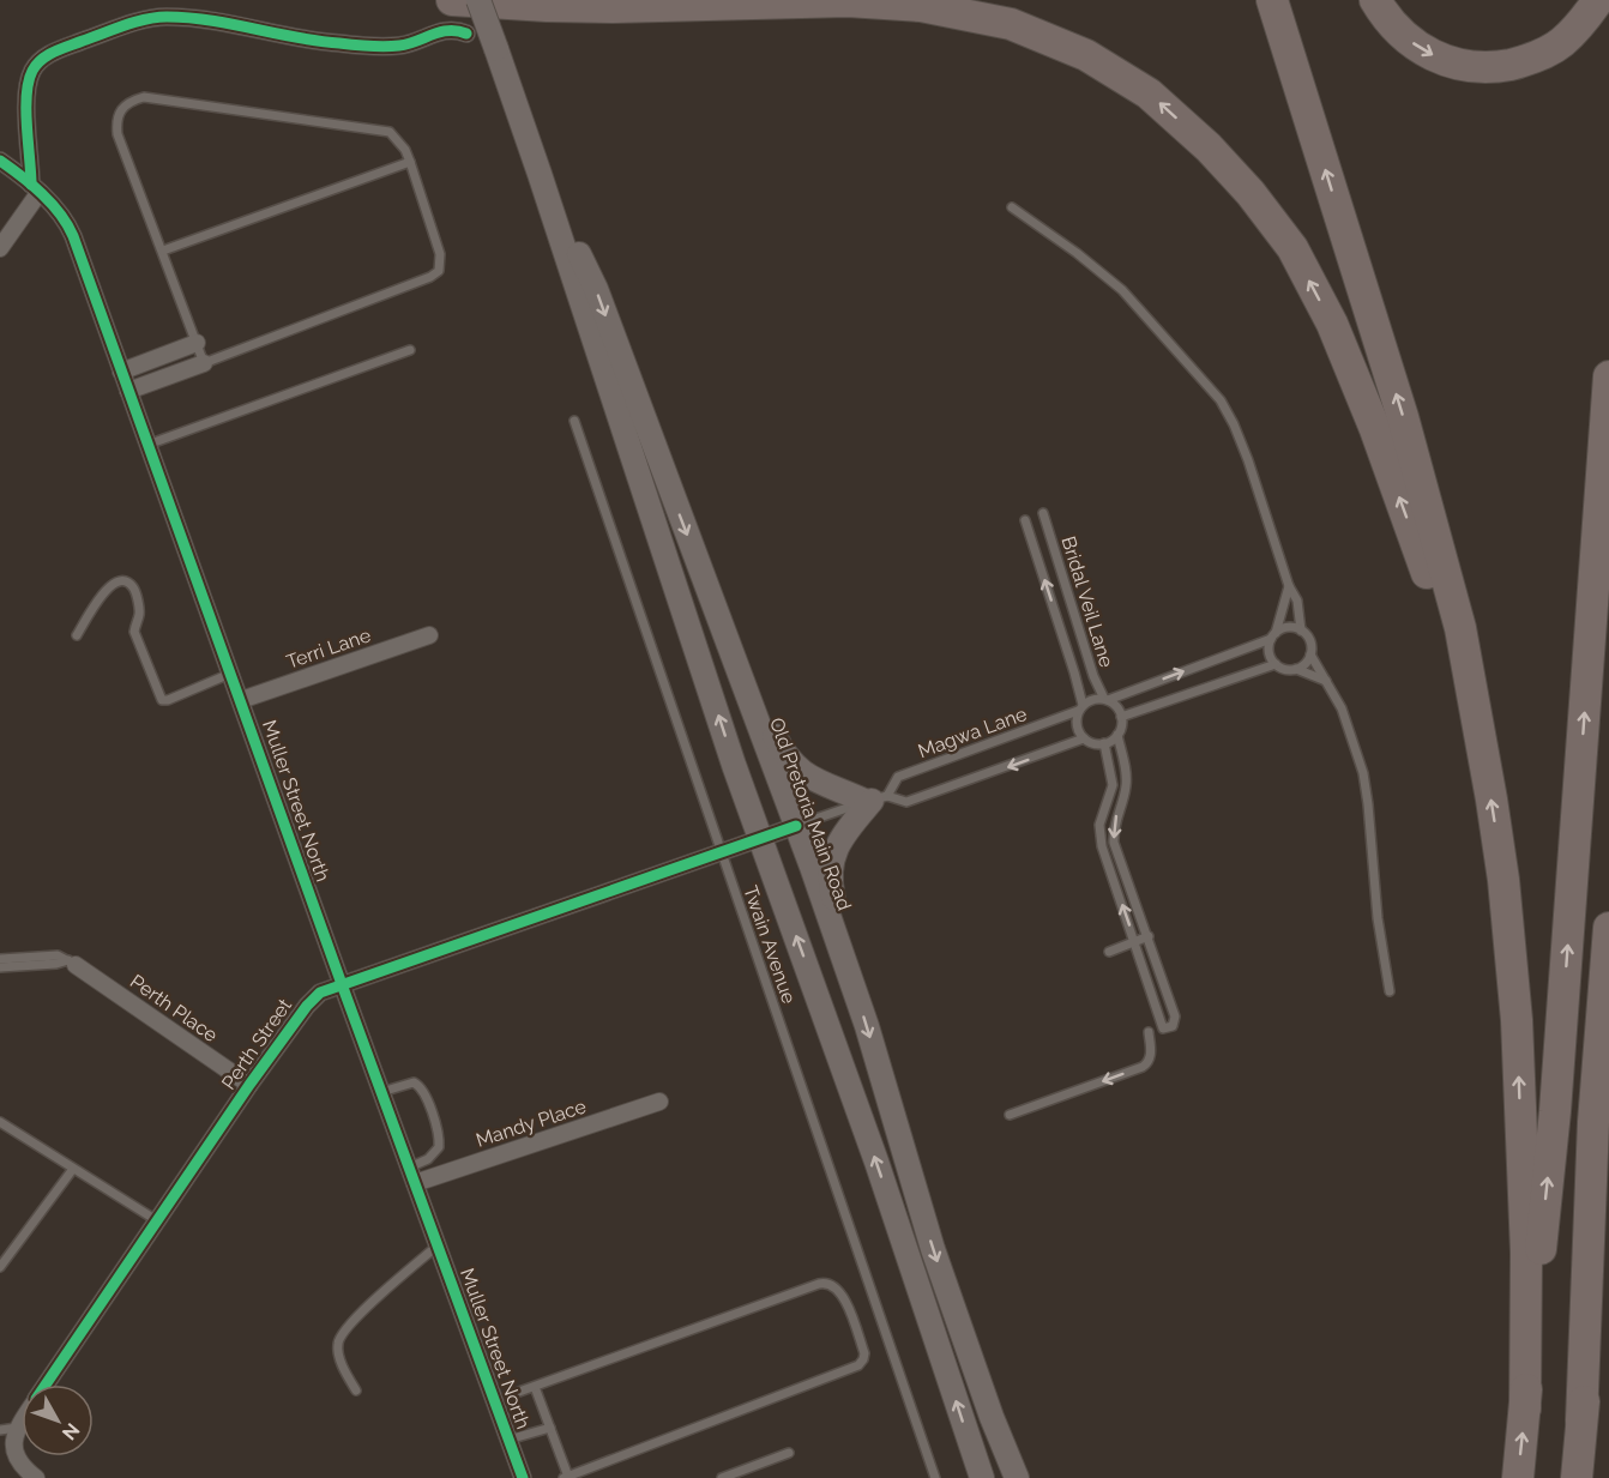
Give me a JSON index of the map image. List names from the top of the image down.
{
  "streets": {
    "main road": ["Old Pretoria Main Road"],
    "street": [
      "Terri Lane",
      "Muller Street North",
      "Perth Place",
      "Perth Street",
      "Mandy Place"
    ],
    "lane": ["Bridal Veil Lane", "Magwa Lane", "Twain Avenue"]
  },
  "crossings": [
    ["Bridal Veil Lane", "Magwa Lane"],
    ["Terri Lane", "Muller Street North"],
    ["Magwa Lane", "Old Pretoria Main Road"],
    ["Magwa Lane", "Perth Street"],
    ["Muller Street North", "Perth Street"],
    ["Muller Street North", "Mandy Place"],
    ["Old Pretoria Main Road", "Perth Street"],
    ["Twain Avenue", "Perth Street"],
    ["Perth Place", "Perth Street"]
  ],
  "north": "bottom right"
}
